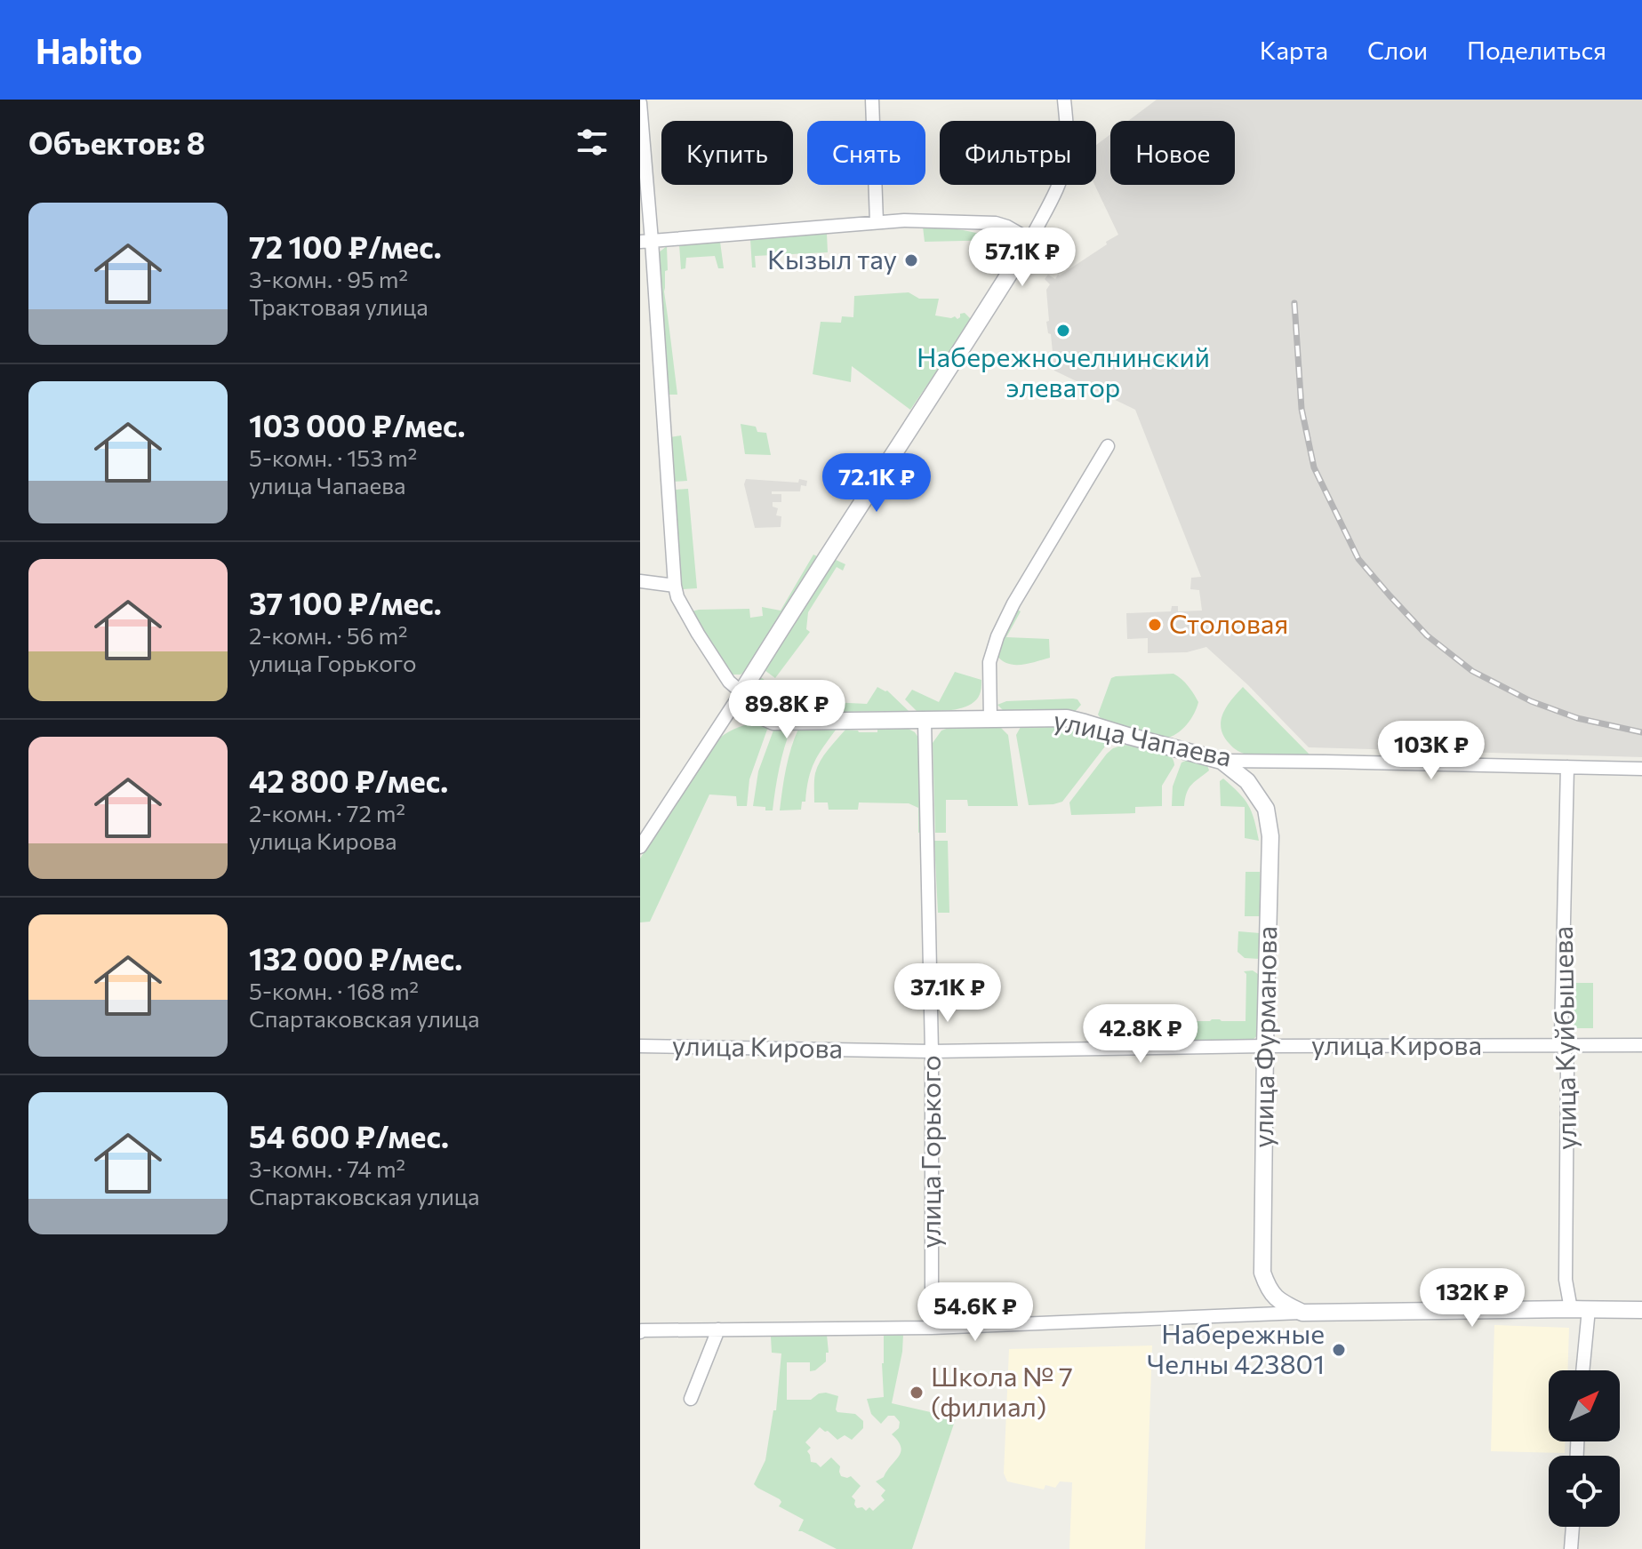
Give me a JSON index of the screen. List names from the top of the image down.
{
  "streets": {
    "street": [
      "улица Чапаева",
      "улица Фурманова",
      "улица Куйбышева",
      "улица Кирова",
      "улица Горького"
    ]
  },
  "crossings": [
    ["улица Чапаева", "улица Фурманова"],
    ["улица Чапаева", "улица Куйбышева"],
    ["улица Чапаева", "улица Горького"],
    ["улица Фурманова", "улица Кирова"],
    ["улица Куйбышева", "улица Кирова"],
    ["улица Кирова", "улица Горького"]
  ],
  "places": [
    "Кызыл тау",
    "Набережночелнинский элеватор",
    "Столовая",
    "Набережные Челны 423801",
    "Школа № 7 (филиал)"
  ],
  "north": "top right",
  "page": {
    "header": "Habito",
    "nav": ["Карта", "Слои", "Поделиться"],
    "heading": "Объектов: 8",
    "chip": [
      "Купить",
      "Снять",
      "Фильтры",
      "Новое"
    ],
    "list": [
      {
        "name": "72 100 ₽/мес.",
        "note": "3-комн. · 95 m² · Трактовая улица"
      },
      {
        "name": "103 000 ₽/мес.",
        "note": "5-комн. · 153 m² · улица Чапаева"
      },
      {
        "name": "37 100 ₽/мес.",
        "note": "2-комн. · 56 m² · улица Горького"
      },
      {
        "name": "42 800 ₽/мес.",
        "note": "2-комн. · 72 m² · улица Кирова"
      },
      {
        "name": "132 000 ₽/мес.",
        "note": "5-комн. · 168 m² · Спартаковская улица"
      },
      {
        "name": "54 600 ₽/мес.",
        "note": "3-комн. · 74 m² · Спартаковская улица"
      }
    ],
    "price": [
      "57.1K ₽",
      "72.1K ₽",
      "89.8K ₽",
      "103K ₽",
      "37.1K ₽",
      "42.8K ₽",
      "132K ₽",
      "54.6K ₽"
    ]
  }
}
